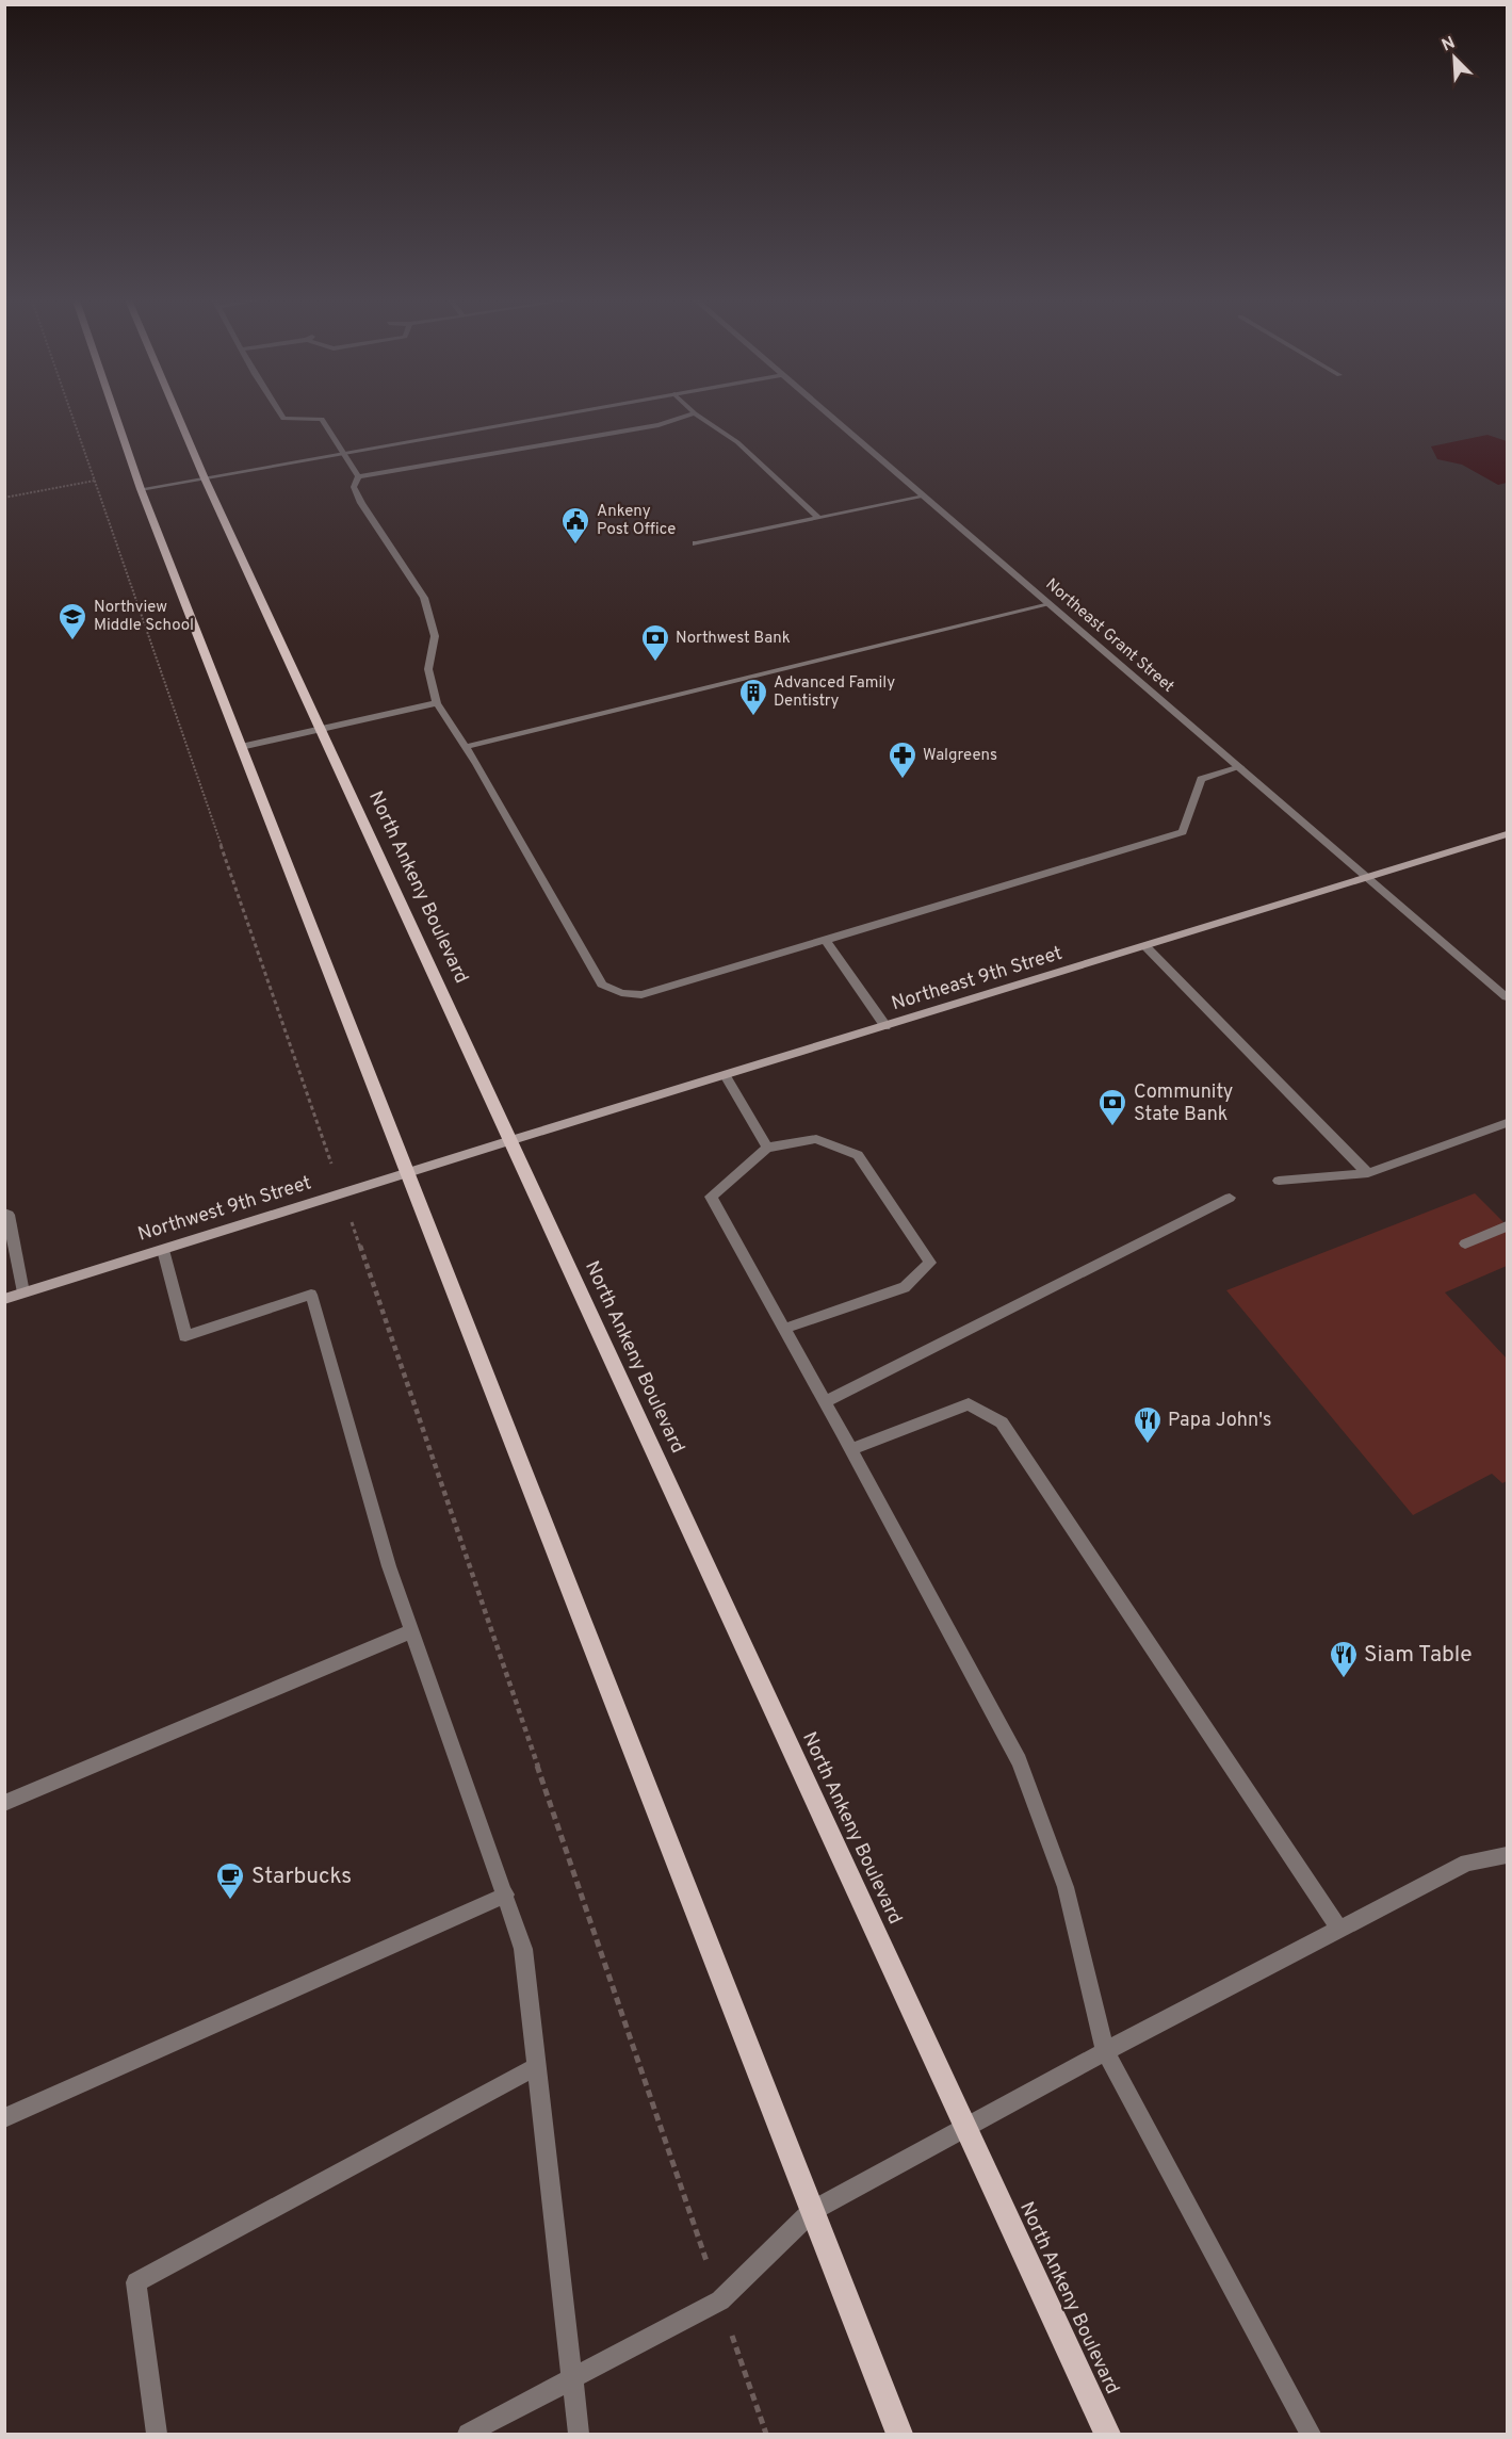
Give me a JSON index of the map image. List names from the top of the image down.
{
  "streets": {
    "main road": ["North Ankeny Boulevard"],
    "street": ["Northeast Grant Street", "Northeast 9th Street", "Northwest 9th Street"]
  },
  "crossings": [
    ["Northeast Grant Street", "Northeast 9th Street"],
    ["North Ankeny Boulevard", "Northeast 9th Street"],
    ["Northeast 9th Street", "Northwest 9th Street"]
  ],
  "places": {
    "public building": ["Ankeny Post Office"],
    "school or university": ["Northview Middle School"],
    "bank": ["Northwest Bank", "Community State Bank"],
    "building": ["Advanced Family Dentistry"],
    "pharmacy": ["Walgreens"],
    "restaurant": ["Papa John's", "Siam Table"],
    "cafe": ["Starbucks"]
  },
  "north": "top left"
}
